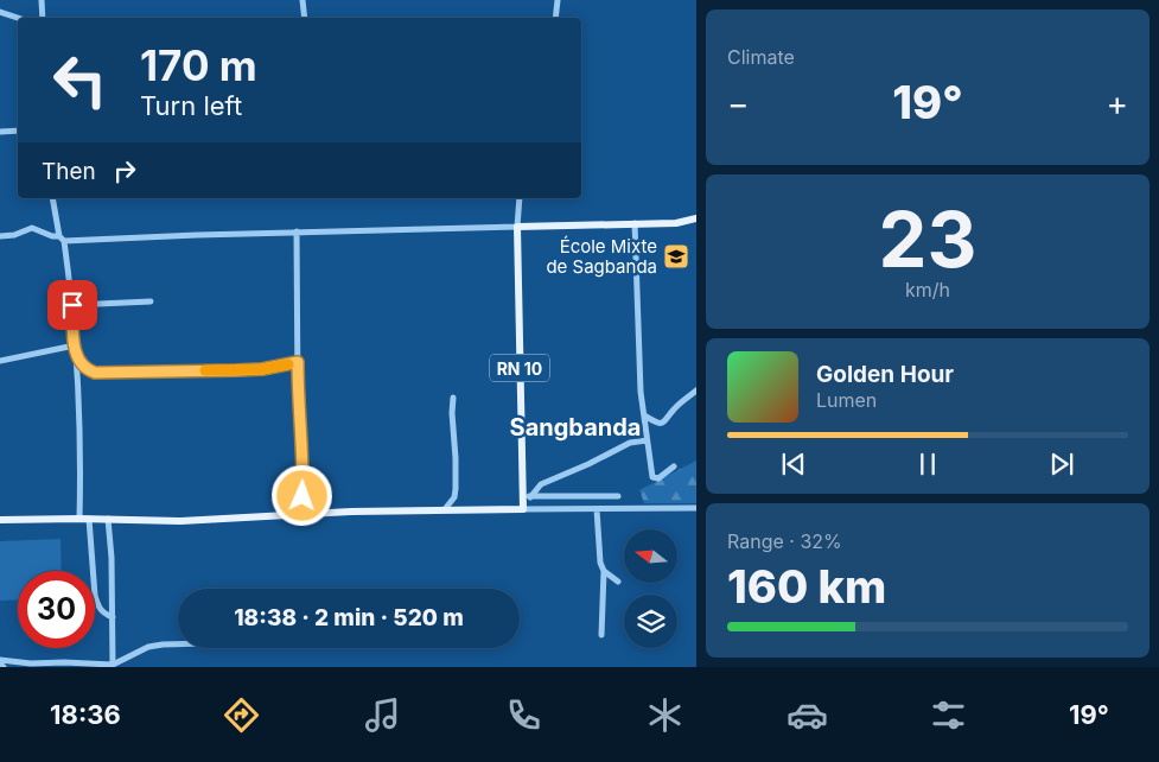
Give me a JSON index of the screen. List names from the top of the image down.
{
  "streets": {
    "main road": ["RN 10"]
  },
  "districts": ["Sangbanda"],
  "places": {
    "school or university": ["École Mixte de Sagbanda"]
  },
  "north": "left",
  "page": {
    "tile": [
      "Climate",
      ["23", "km/h"],
      ["Range · 32%", "160 km"]
    ],
    "turn": ["170 m", "Turn left"],
    "heat": ["−", "19°", "+"],
    "then": "Then",
    "song": ["Golden Hour", "Lumen"],
    "limit": "30",
    "trip": "18:38 · 2 min · 520 m",
    "tabs": ["18:36", "19°"]
  }
}
